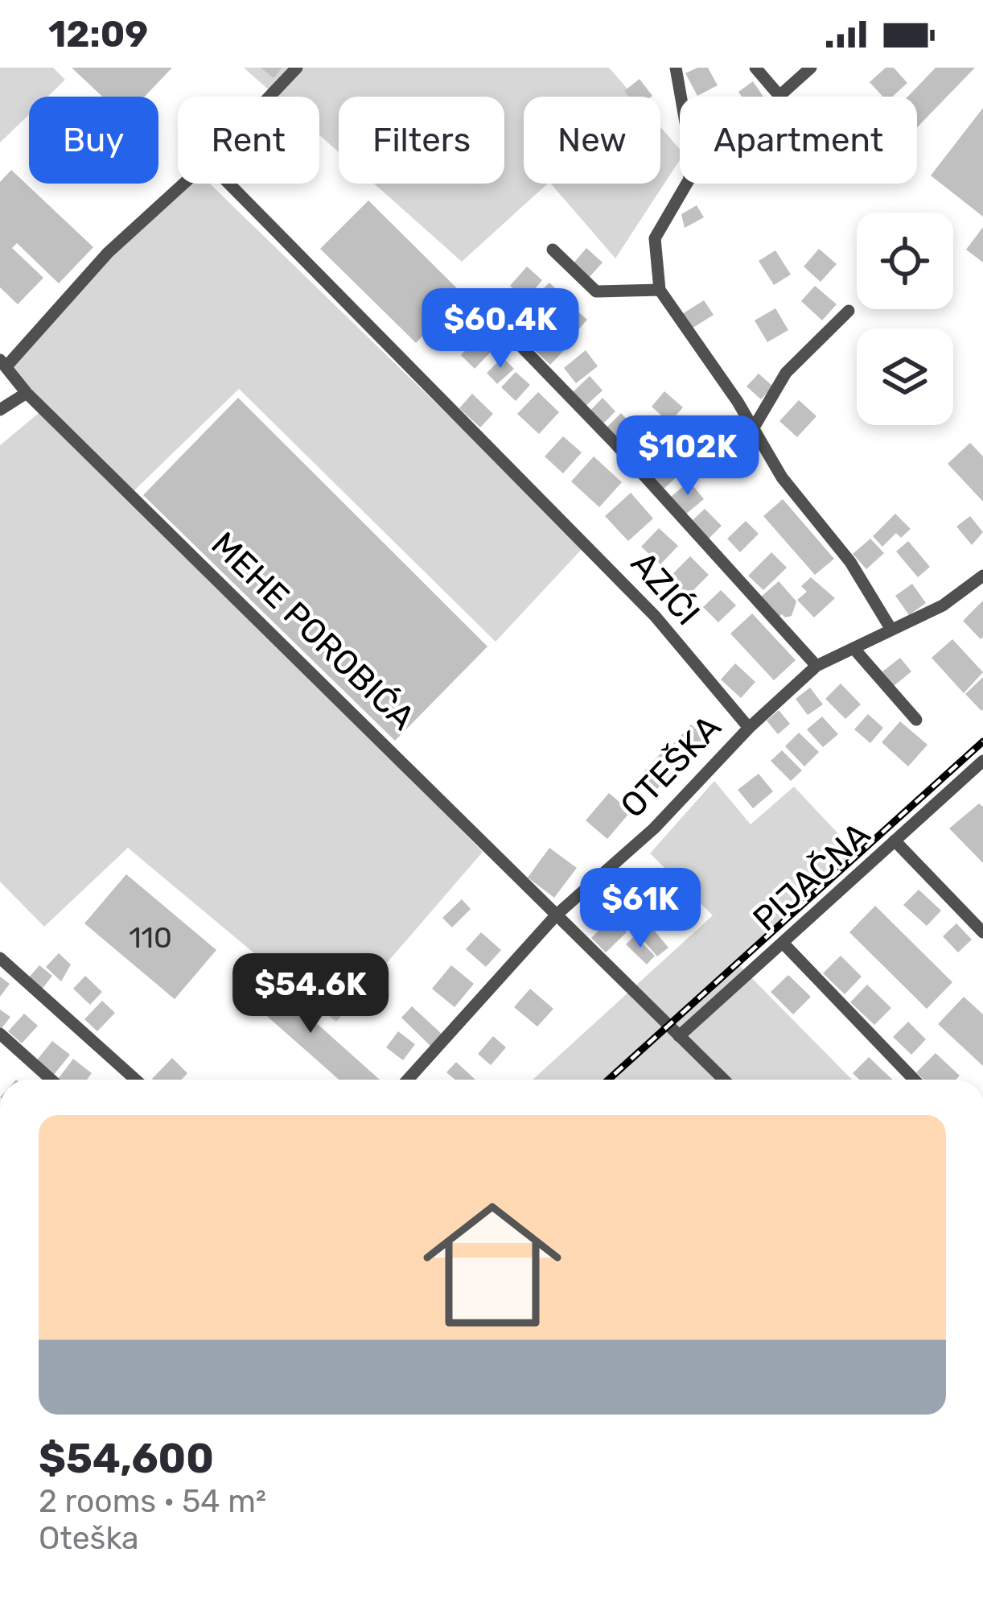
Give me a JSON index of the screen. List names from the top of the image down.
{
  "streets": {
    "street": [
      "AZIĆI",
      "MEHE POROBIĆA",
      "OTEŠKA",
      "PIJAČNA"
    ]
  },
  "crossings": [
    ["AZIĆI", "OTEŠKA"],
    ["MEHE POROBIĆA", "OTEŠKA"]
  ],
  "house_numbers": ["110"],
  "page": {
    "status": "12:09",
    "chip": [
      "Buy",
      "Rent",
      "Filters",
      "New",
      "Apartment"
    ],
    "price": [
      "$60.4K",
      "$102K",
      "$61K",
      "$54.6K"
    ],
    "list": [
      {
        "name": "$54,600",
        "note": "2 rooms · 54 m² · Oteška"
      }
    ]
  }
}
